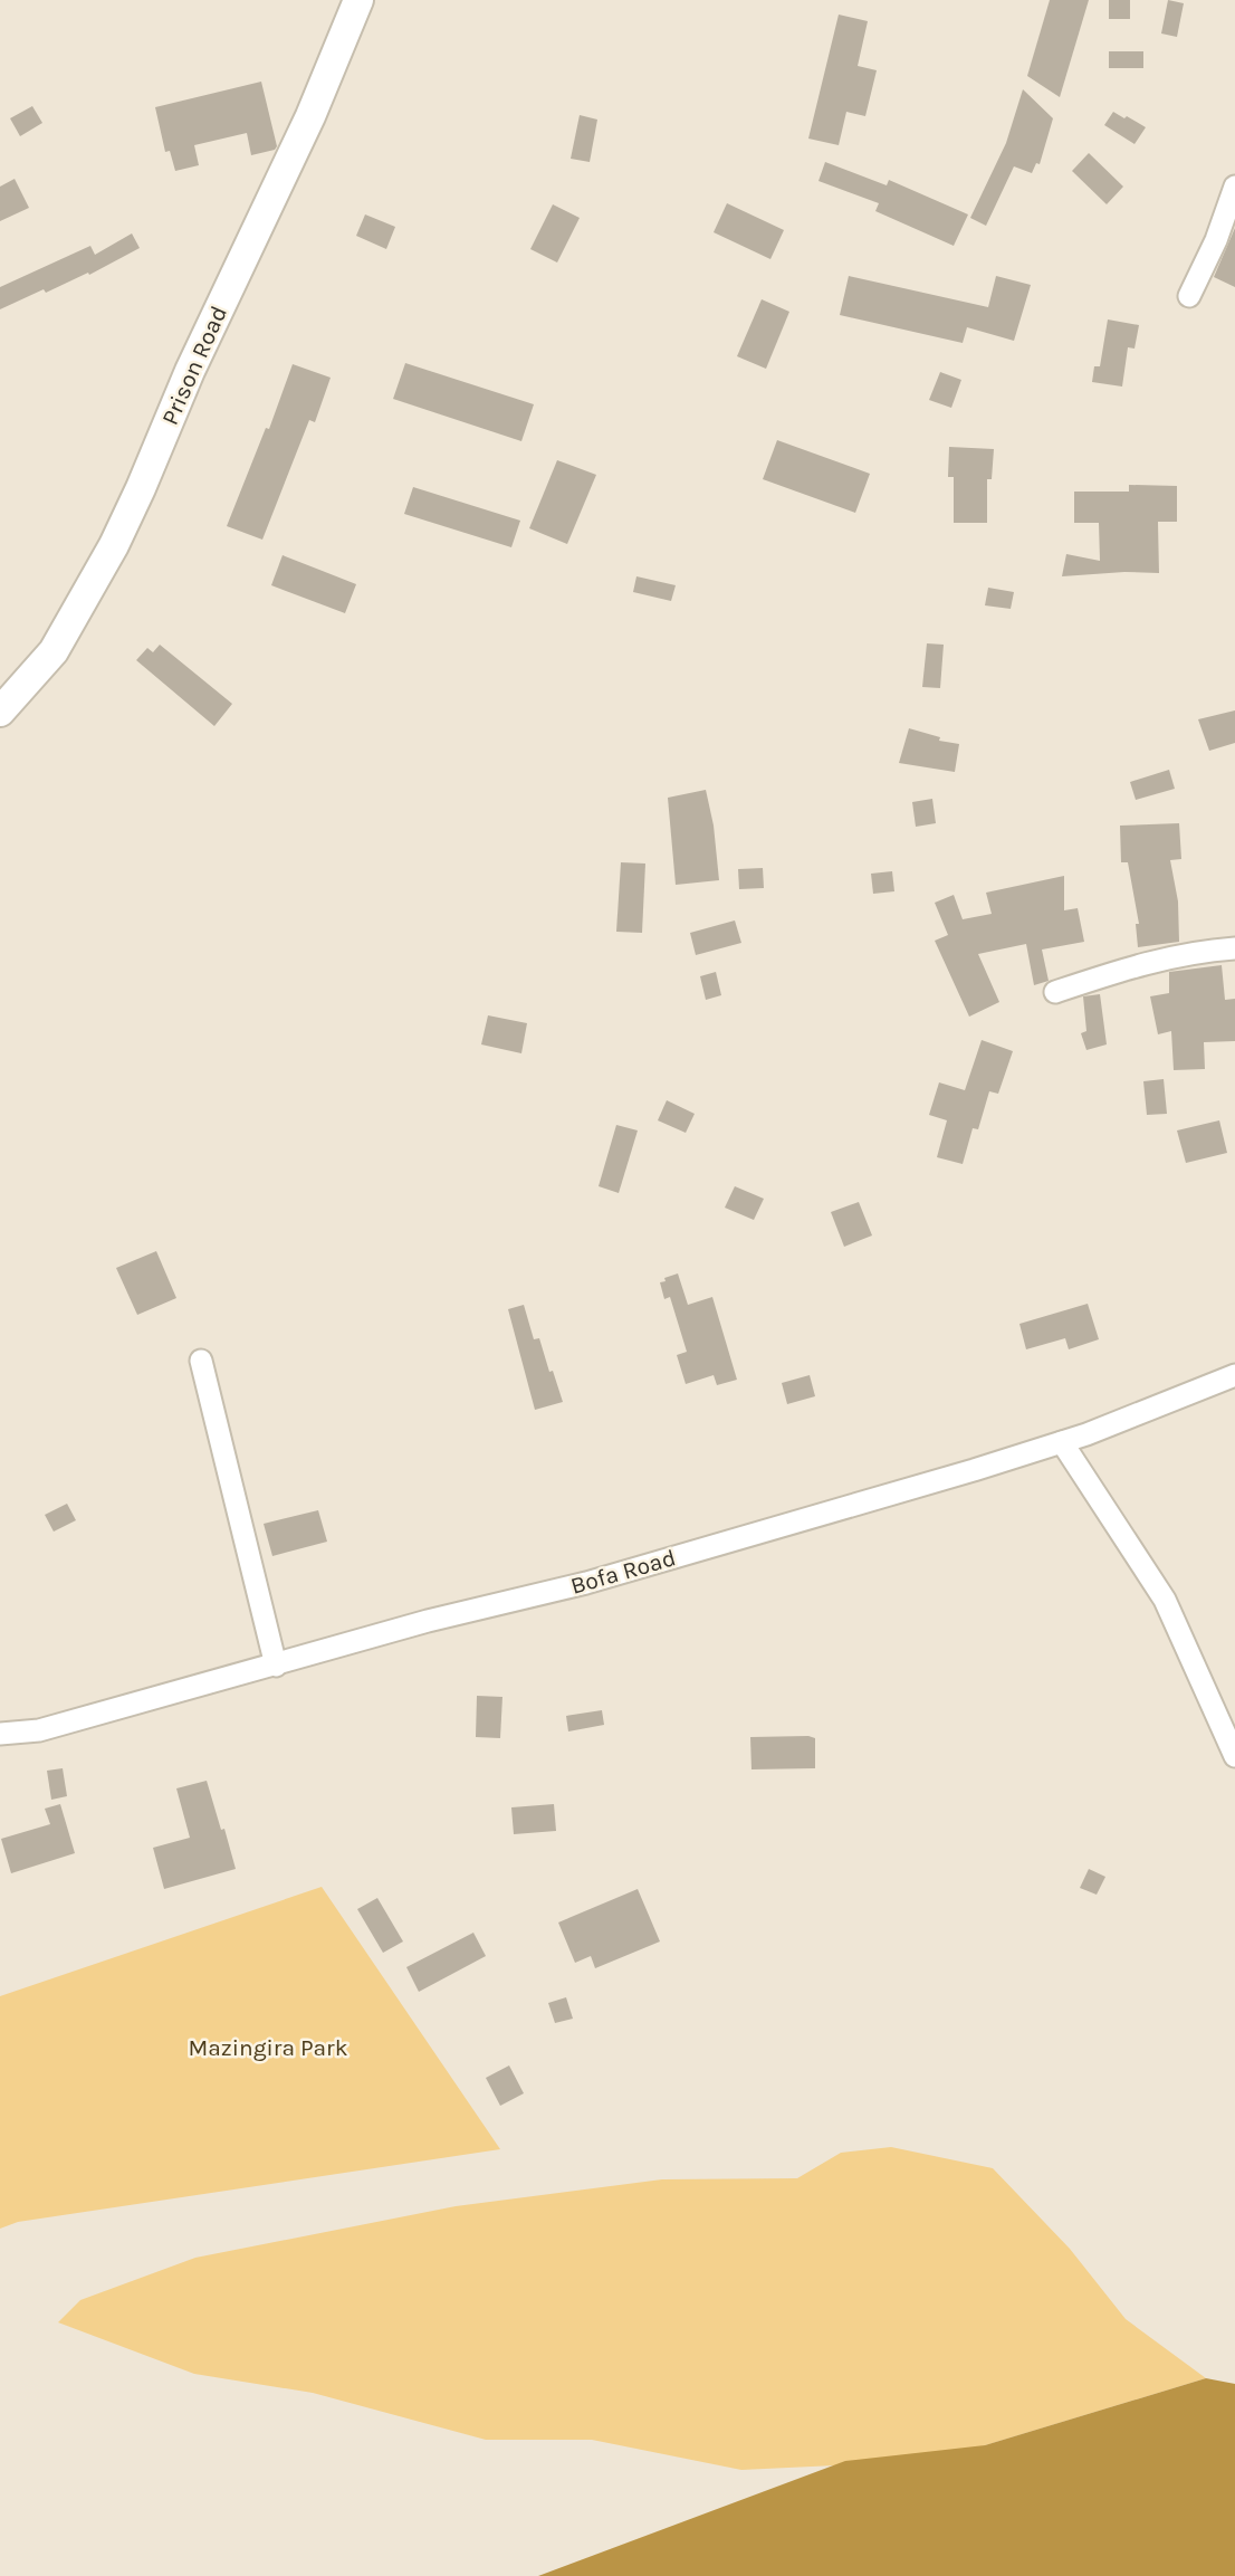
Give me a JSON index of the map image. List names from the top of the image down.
{
  "streets": {
    "street": ["Prison Road", "Bofa Road"]
  },
  "parks": ["Mazingira Park"]
}
